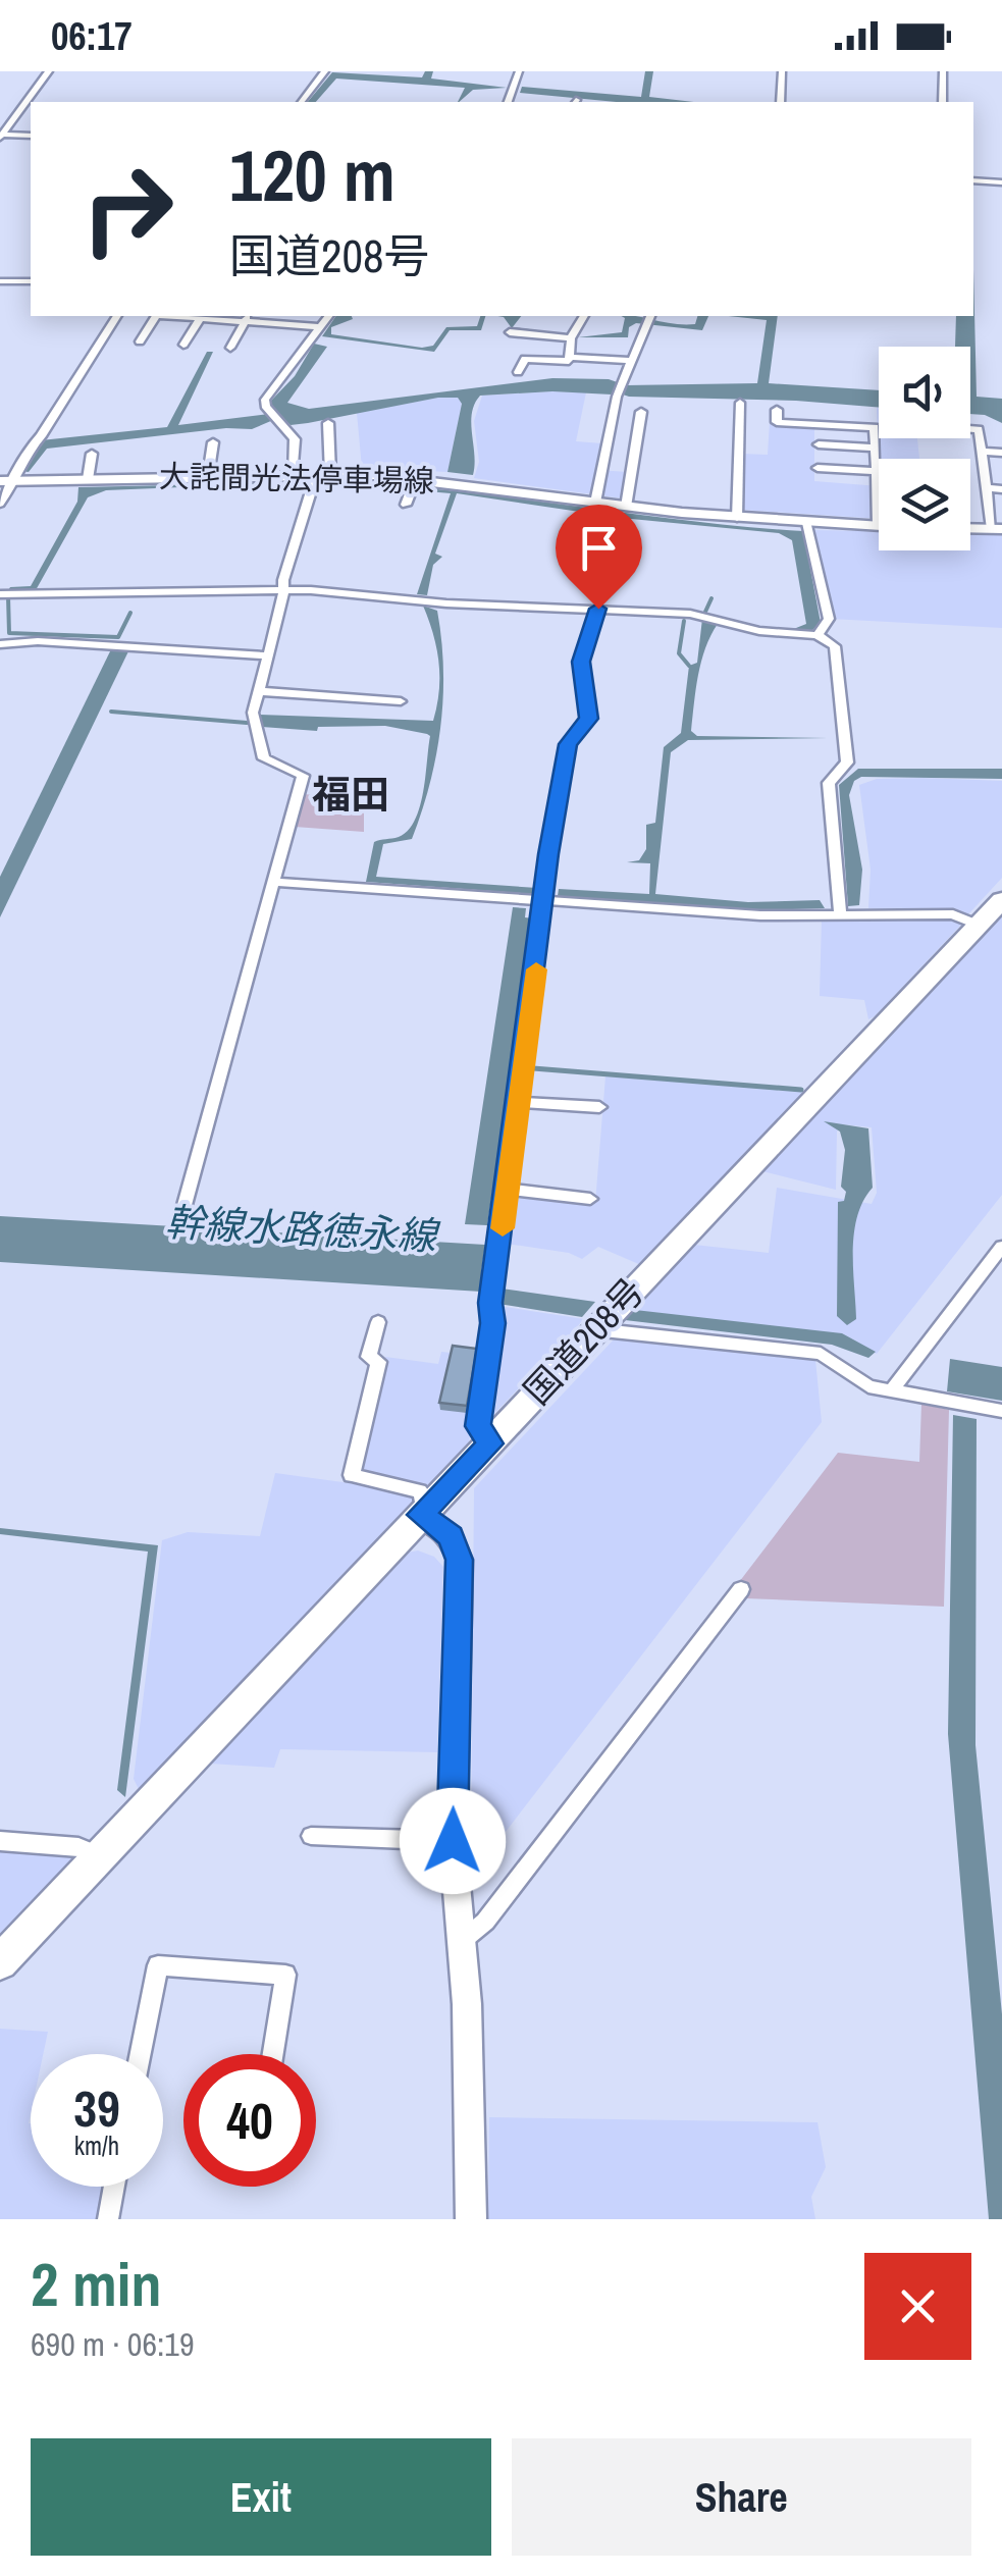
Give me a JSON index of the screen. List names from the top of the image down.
{
  "streets": {
    "highway": ["国道208号"],
    "main road": ["大詫間光法停車場線"]
  },
  "districts": ["福田"],
  "water": ["幹線水路徳永線"],
  "page": {
    "status": "06:17",
    "turn": ["120 m", "国道208号"],
    "speed": "39 km/h",
    "limit": "40",
    "heading": ["2 min", "690 m · 06:19"],
    "buttons": ["Exit", "Share"]
  }
}
